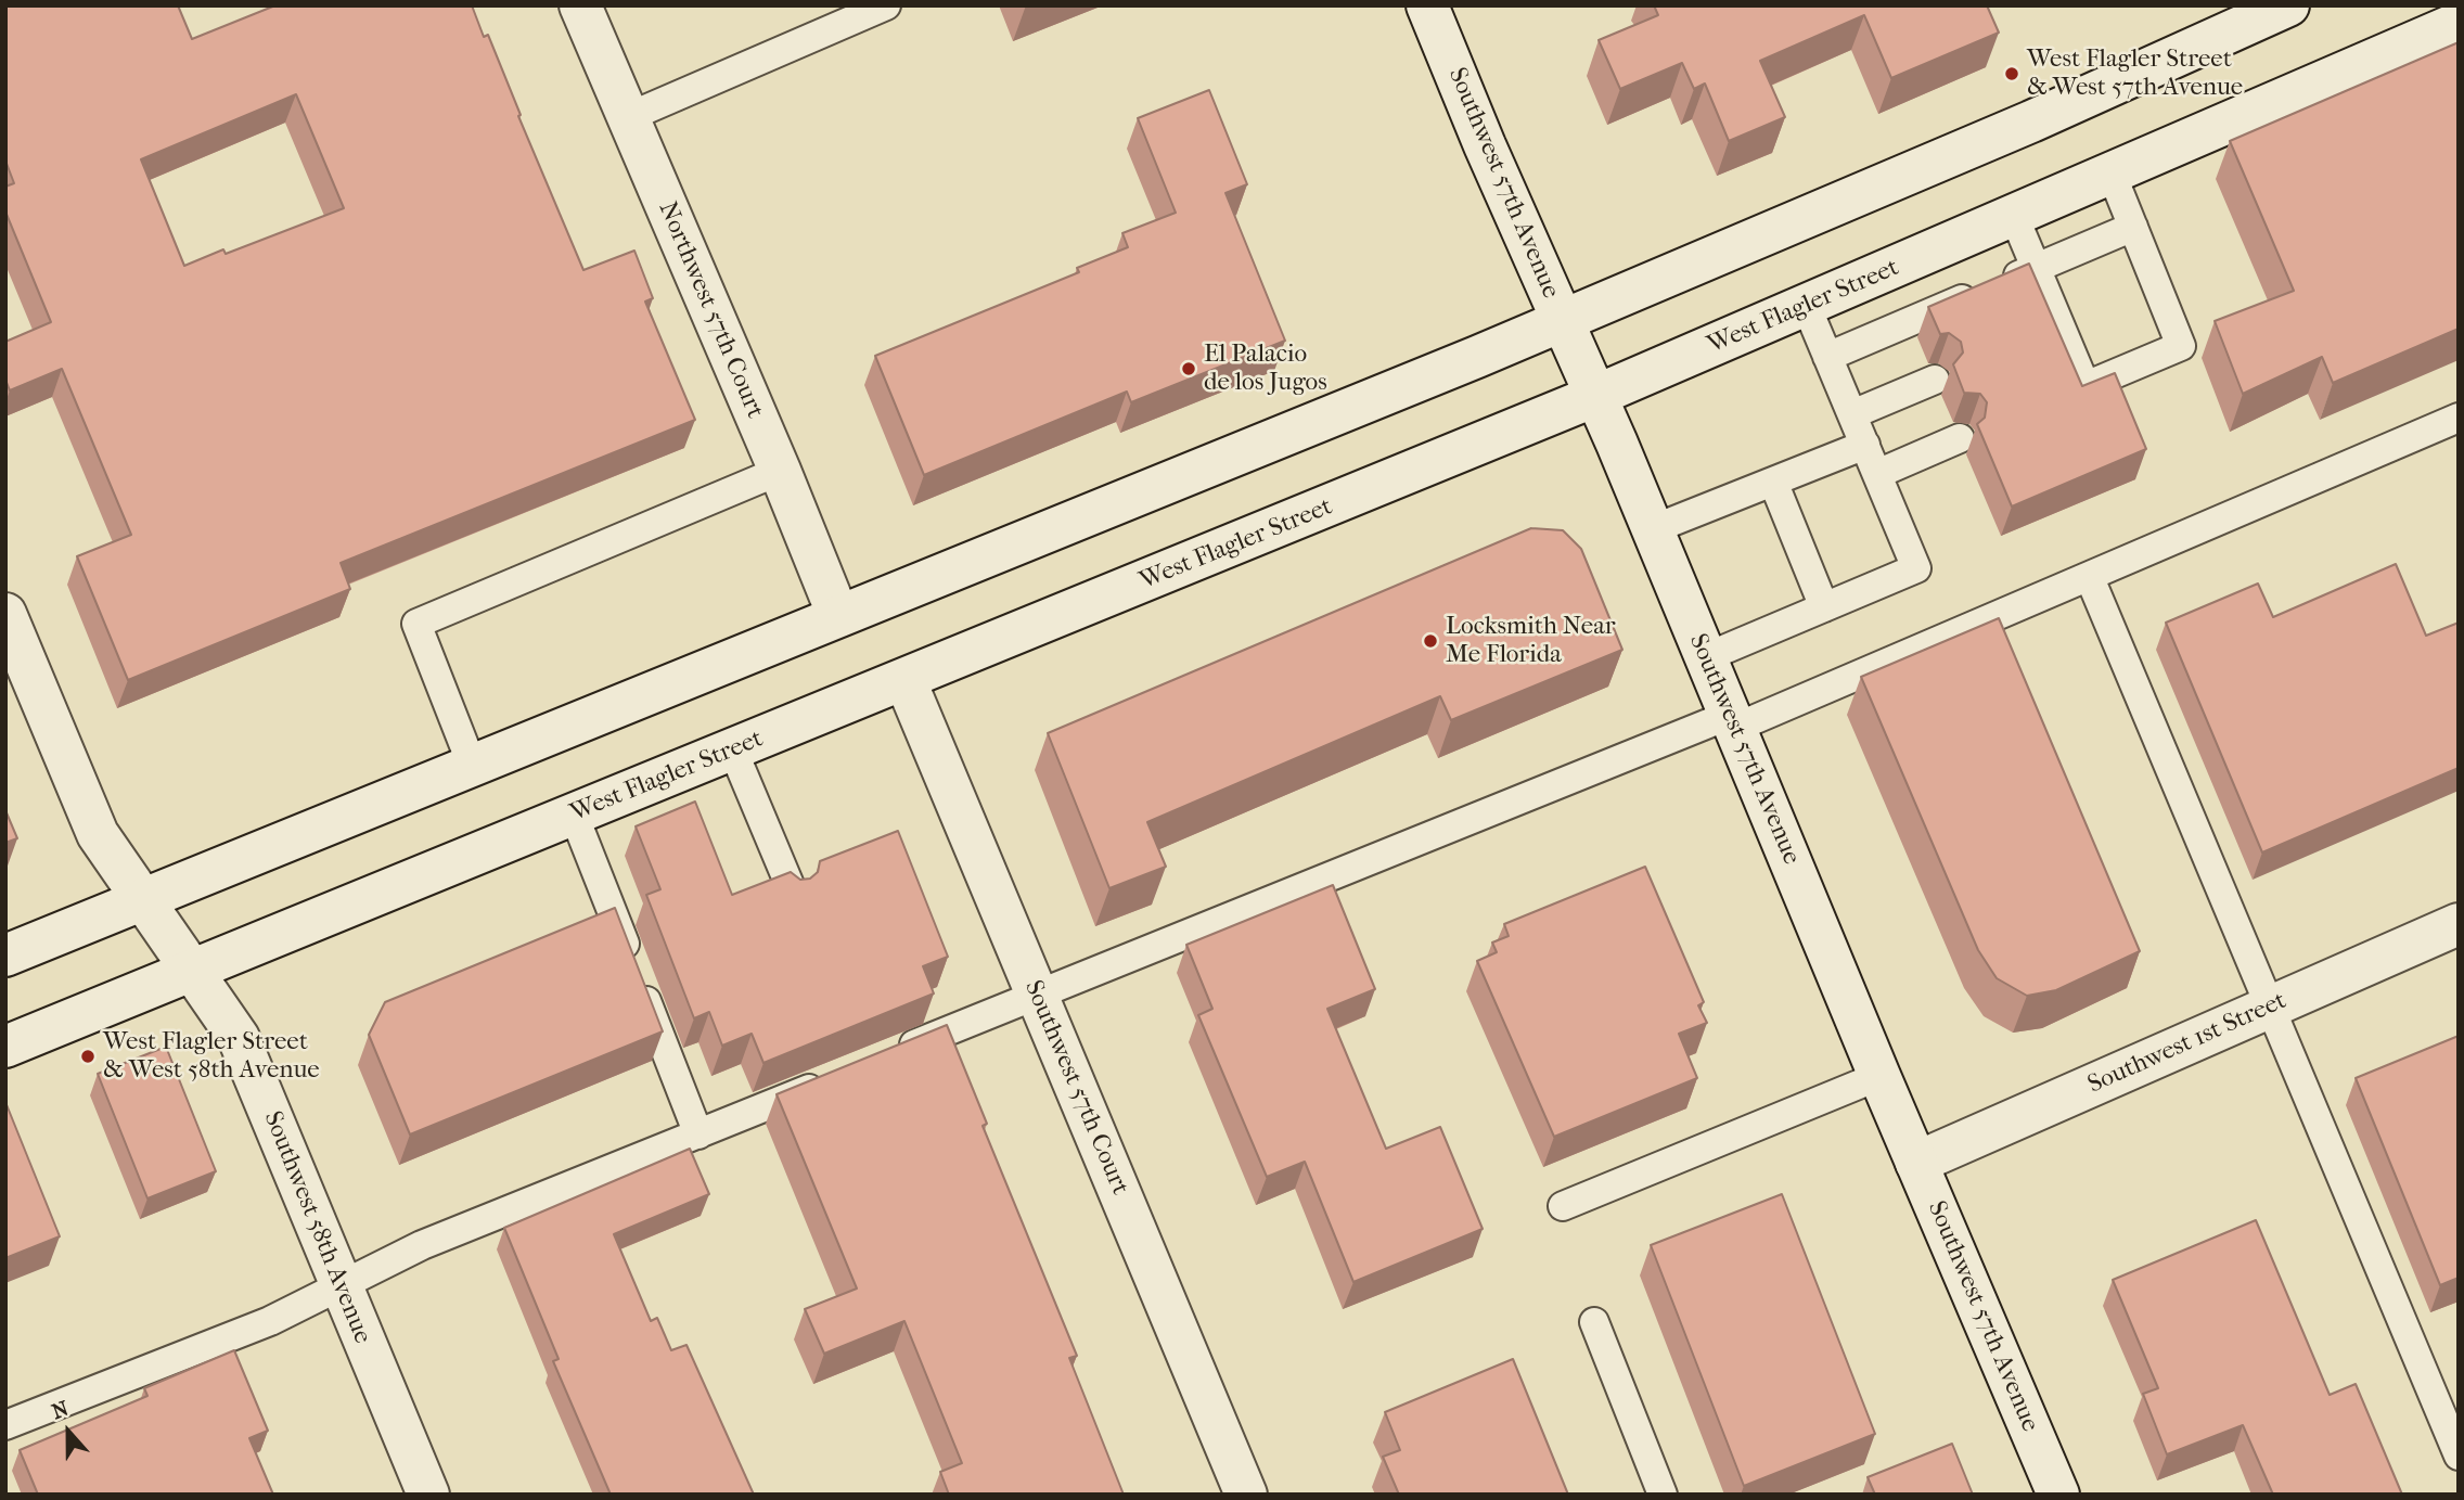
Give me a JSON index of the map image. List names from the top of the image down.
{
  "streets": {
    "main road": [
      "Southwest 57th Avenue",
      "West Flagler Street",
      "Northwest 57th Court",
      "Southwest 1st Street",
      "Southwest 57th Court",
      "Southwest 58th Avenue"
    ]
  },
  "crossings": [
    ["Southwest 57th Avenue", "West Flagler Street"],
    ["Southwest 57th Avenue", "Southwest 1st Street"],
    ["West Flagler Street", "Southwest 57th Court"],
    ["West Flagler Street", "Southwest 58th Avenue"]
  ],
  "places": [
    "West Flagler Street & West 57th Avenue",
    "El Palacio de los Jugos",
    "Locksmith Near Me Florida",
    "West Flagler Street & West 58th Avenue"
  ],
  "north": "top"
}
